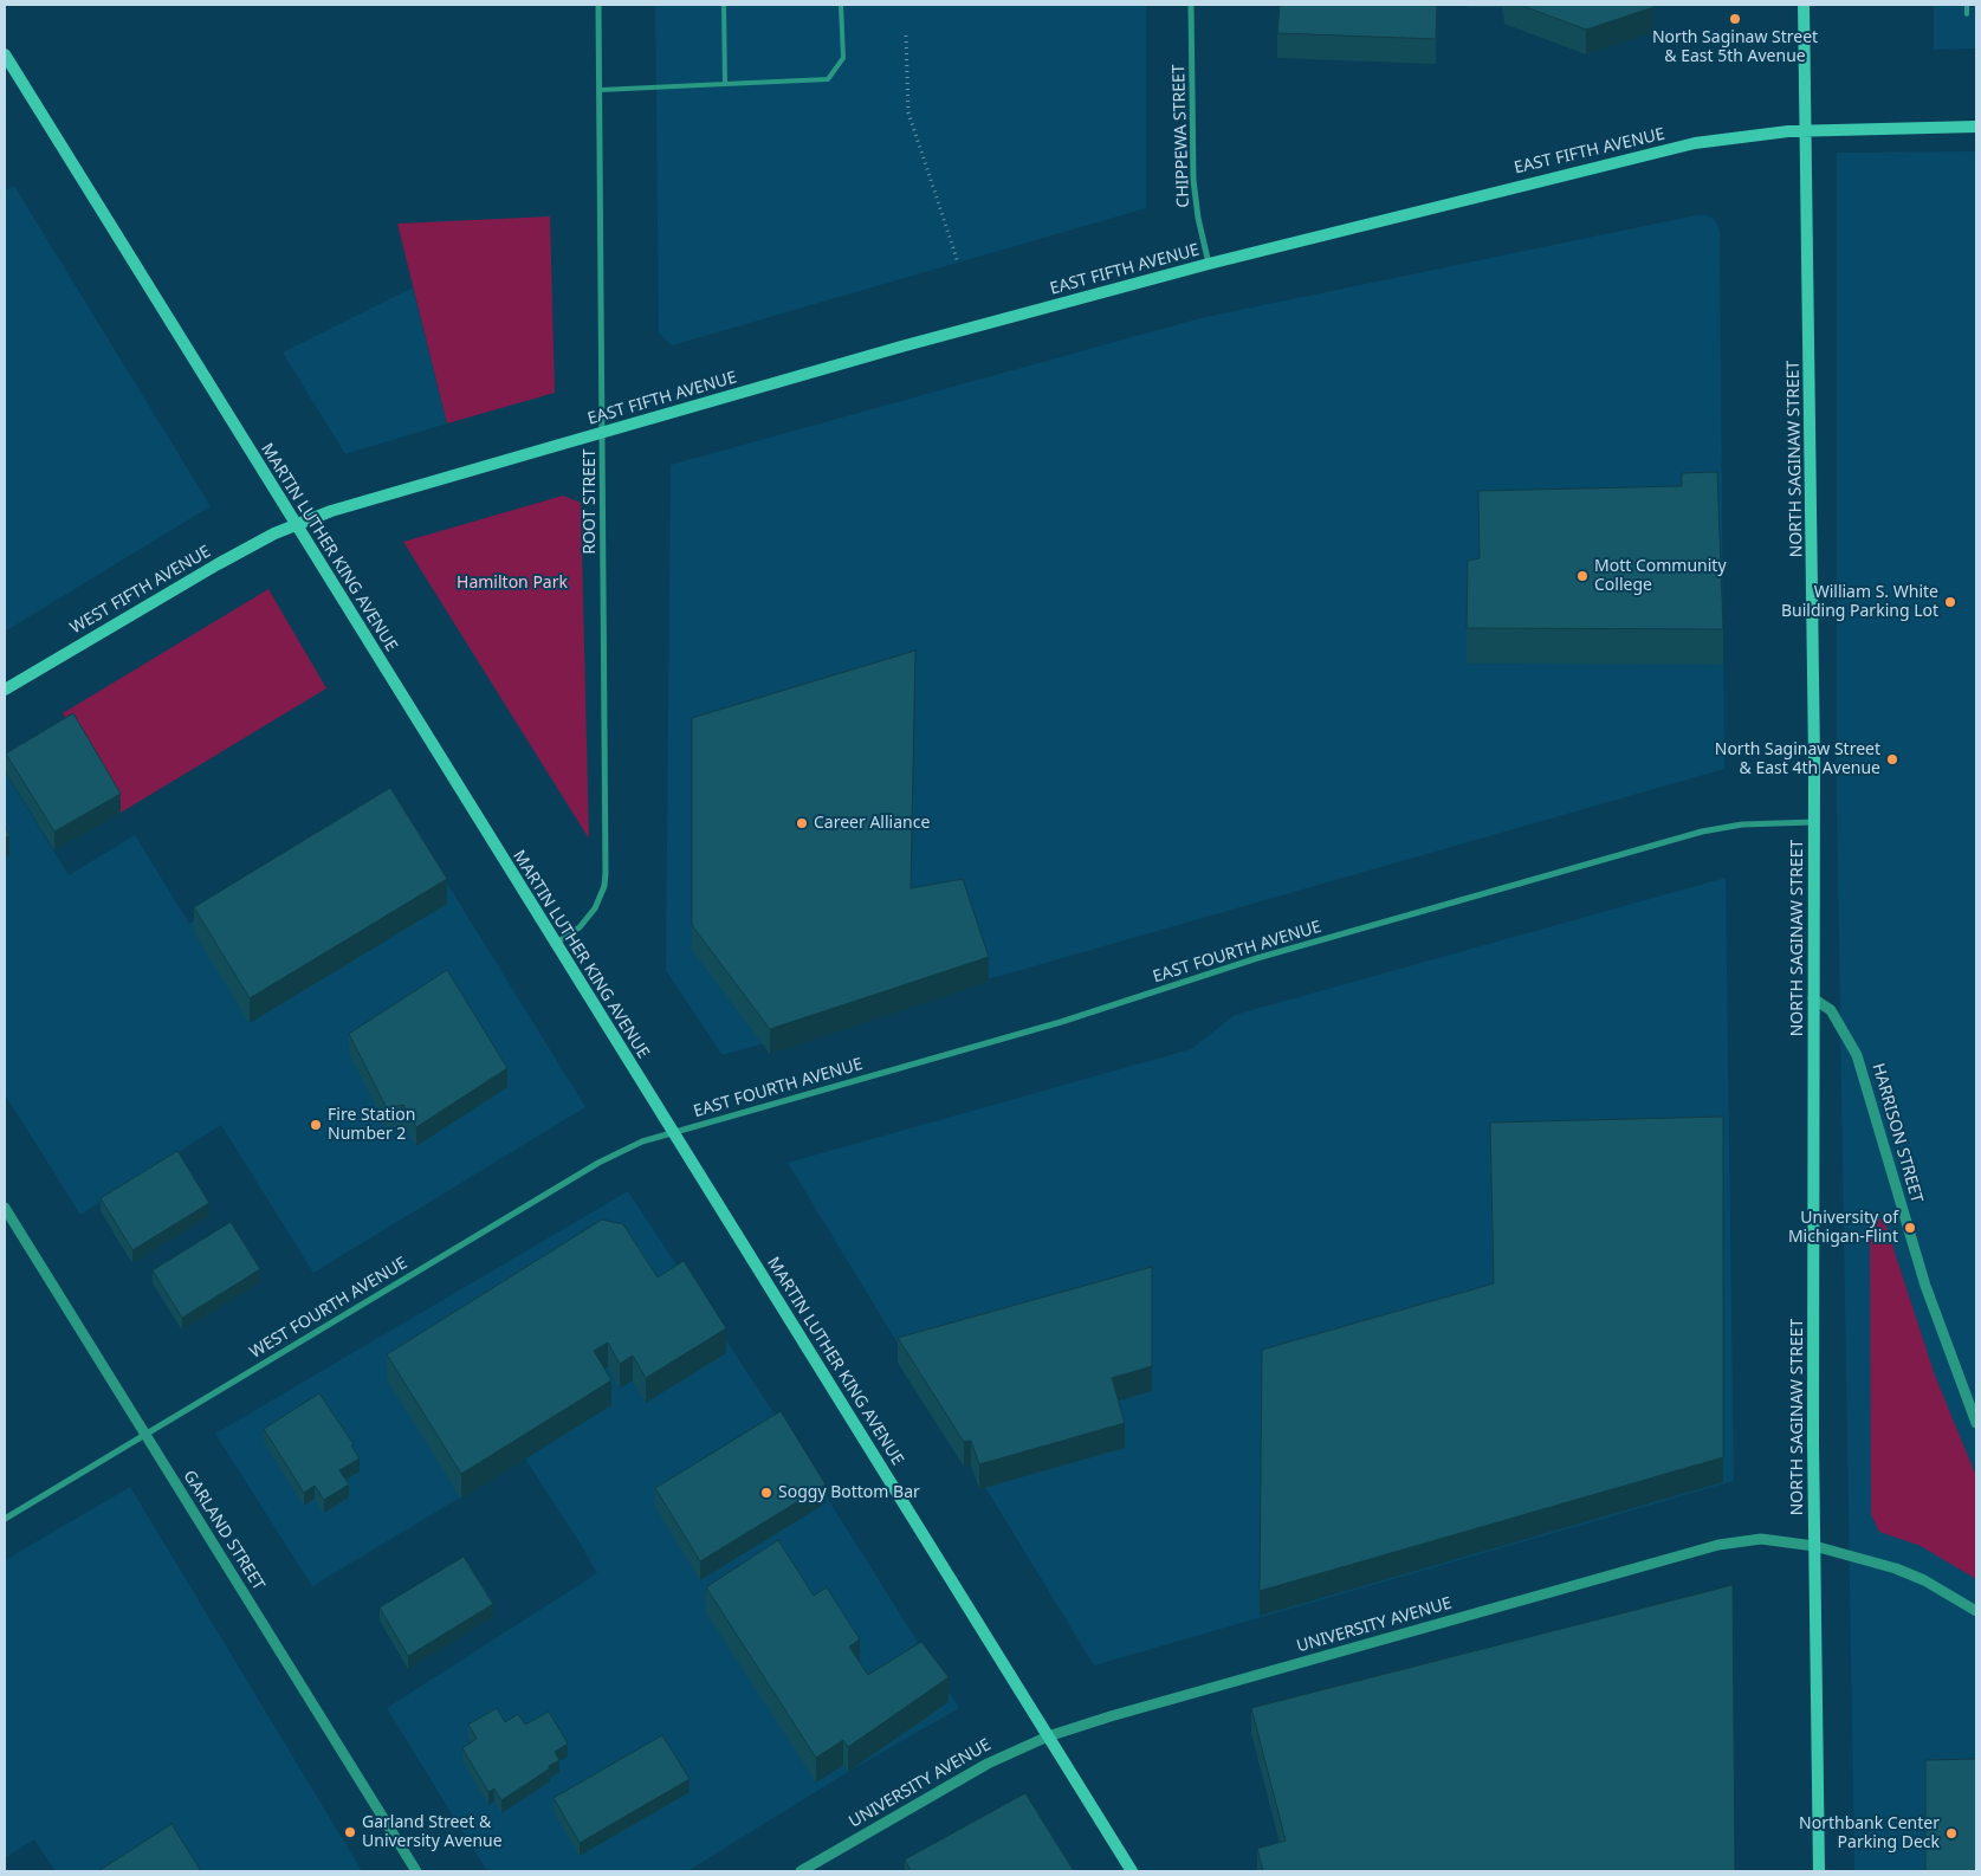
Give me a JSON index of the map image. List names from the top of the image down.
{
  "streets": {
    "main road": [
      "EAST FIFTH AVENUE",
      "NORTH SAGINAW STREET",
      "MARTIN LUTHER KING AVENUE",
      "WEST FIFTH AVENUE"
    ],
    "street": [
      "CHIPPEWA STREET",
      "ROOT STREET",
      "EAST FOURTH AVENUE",
      "HARRISON STREET",
      "WEST FOURTH AVENUE",
      "GARLAND STREET",
      "UNIVERSITY AVENUE"
    ]
  },
  "crossings": [
    ["CHIPPEWA STREET", "EAST FIFTH AVENUE"],
    ["EAST FIFTH AVENUE", "NORTH SAGINAW STREET"],
    ["EAST FIFTH AVENUE", "ROOT STREET"],
    ["EAST FIFTH AVENUE", "MARTIN LUTHER KING AVENUE"],
    ["EAST FIFTH AVENUE", "WEST FIFTH AVENUE"],
    ["NORTH SAGINAW STREET", "EAST FOURTH AVENUE"],
    ["NORTH SAGINAW STREET", "HARRISON STREET"],
    ["NORTH SAGINAW STREET", "UNIVERSITY AVENUE"],
    ["ROOT STREET", "MARTIN LUTHER KING AVENUE"],
    ["MARTIN LUTHER KING AVENUE", "WEST FIFTH AVENUE"],
    ["MARTIN LUTHER KING AVENUE", "EAST FOURTH AVENUE"],
    ["MARTIN LUTHER KING AVENUE", "WEST FOURTH AVENUE"],
    ["MARTIN LUTHER KING AVENUE", "UNIVERSITY AVENUE"],
    ["EAST FOURTH AVENUE", "WEST FOURTH AVENUE"],
    ["WEST FOURTH AVENUE", "GARLAND STREET"]
  ],
  "parks": ["Hamilton Park"],
  "places": [
    "North Saginaw Street & East 5th Avenue",
    "Mott Community College",
    "William S. White Building Parking Lot",
    "North Saginaw Street & East 4th Avenue",
    "Career Alliance",
    "Fire Station Number 2",
    "University of Michigan-Flint",
    "Soggy Bottom Bar",
    "Garland Street & University Avenue",
    "Northbank Center Parking Deck"
  ]
}
